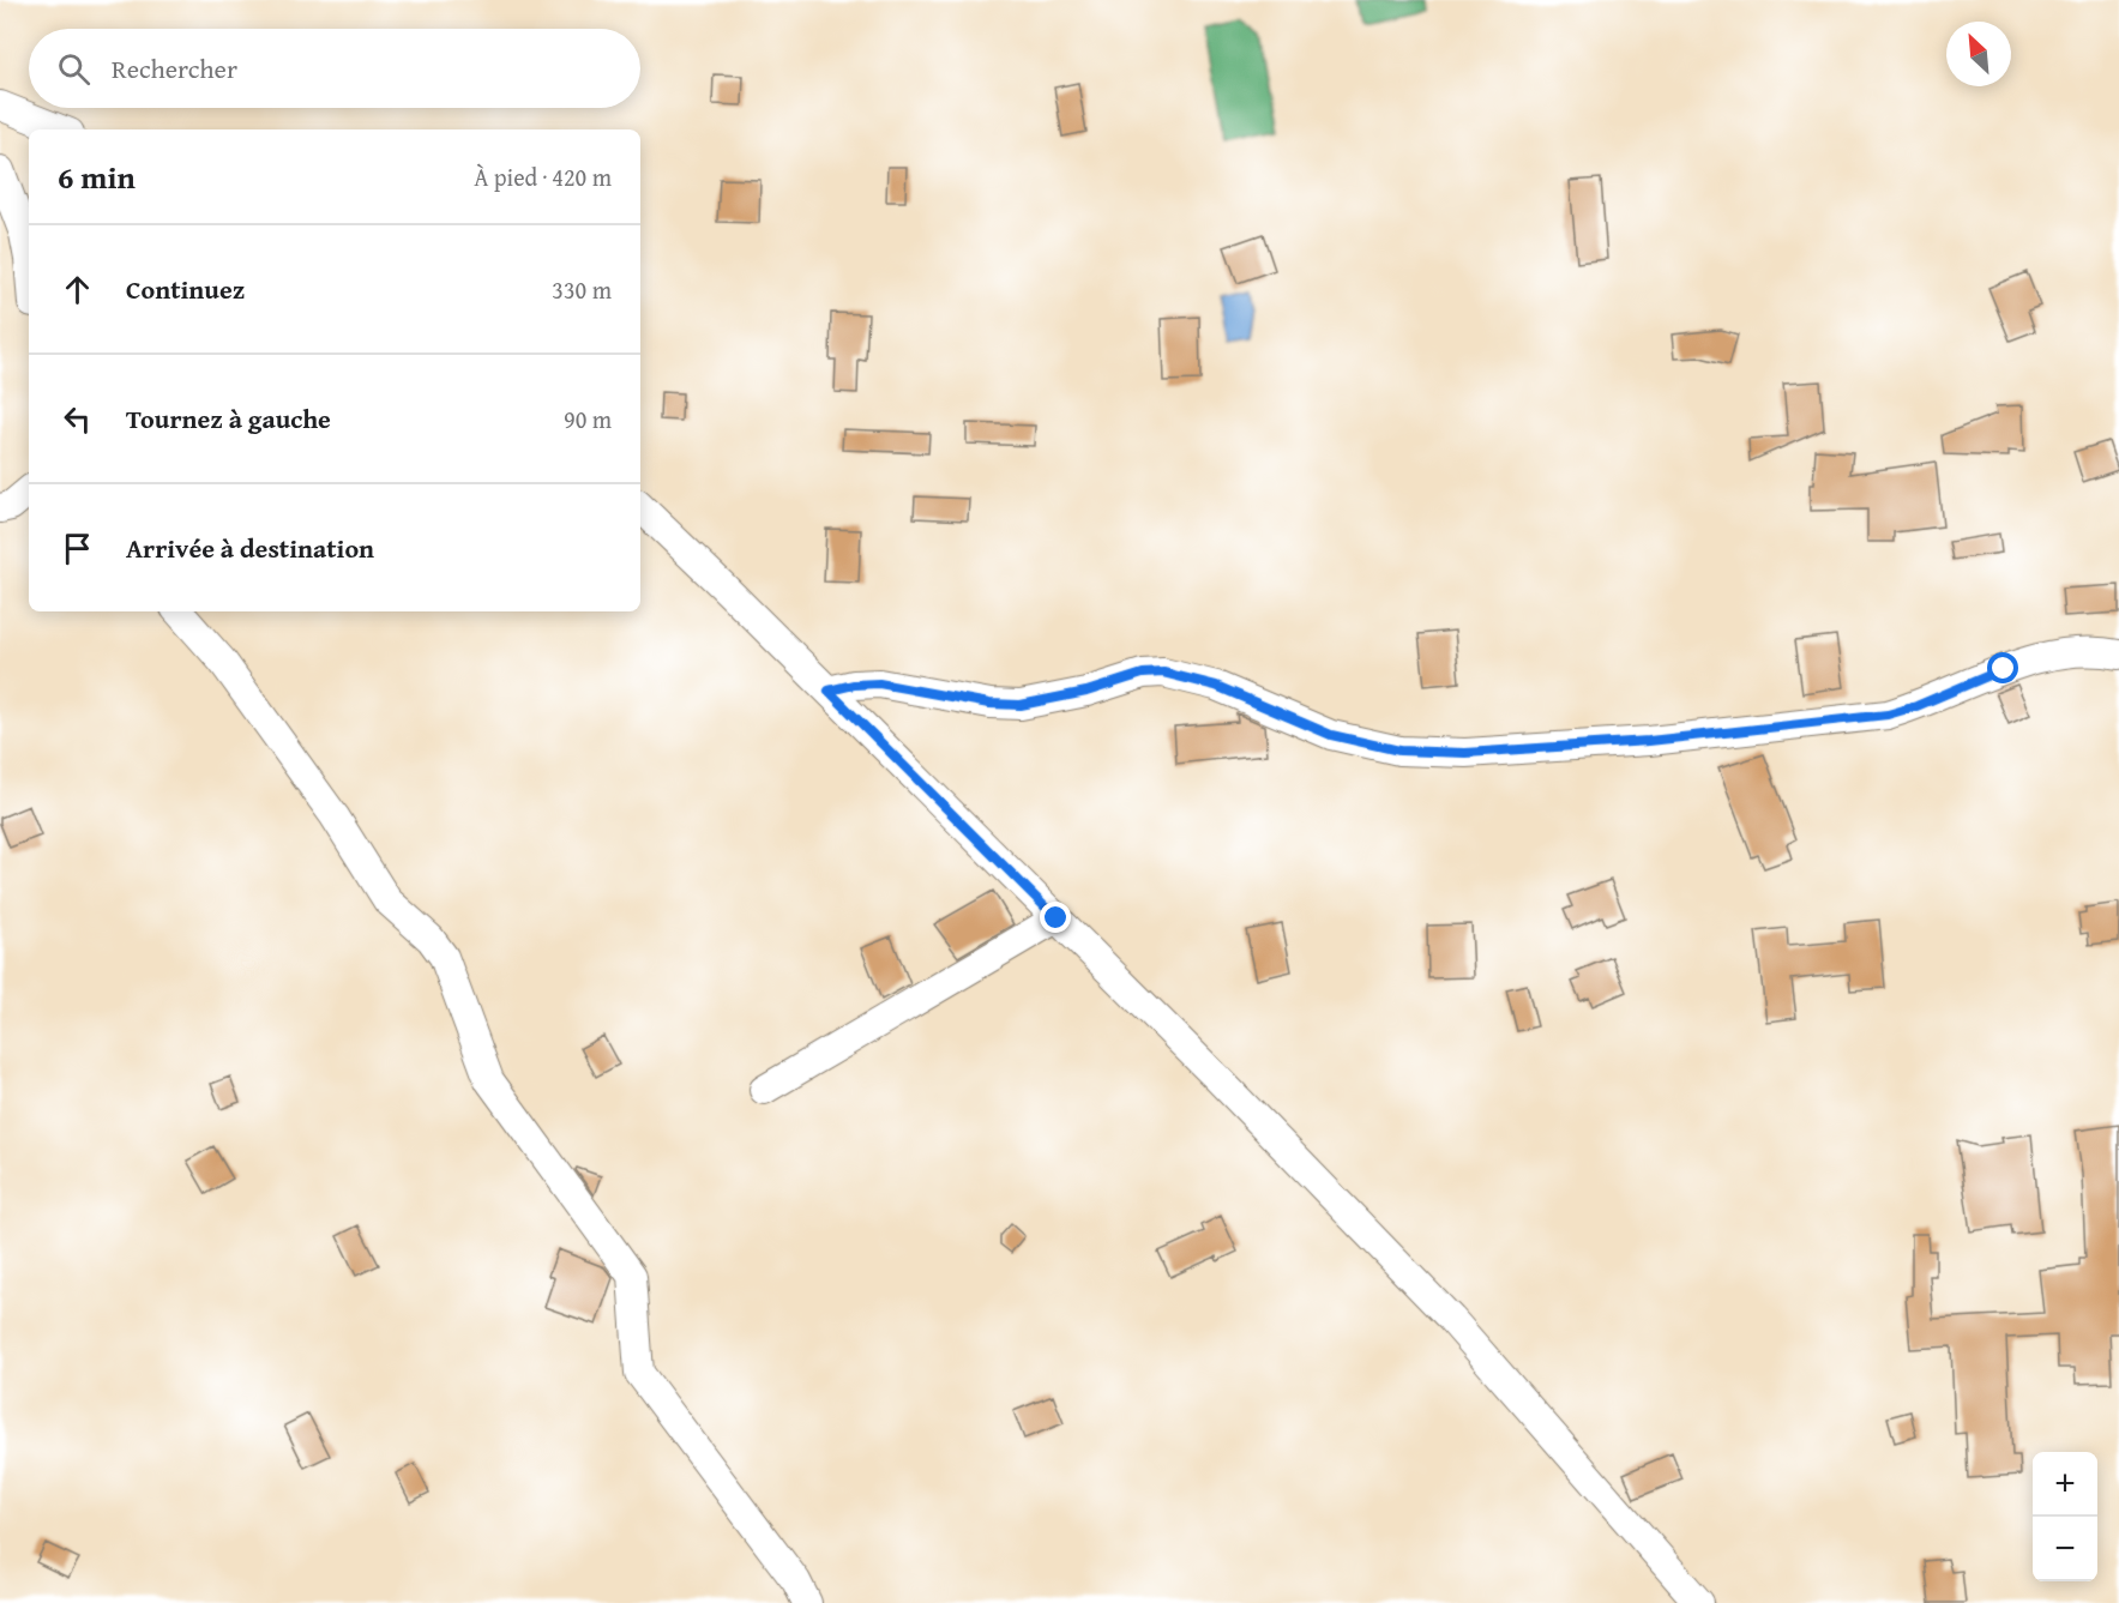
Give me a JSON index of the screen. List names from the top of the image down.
{
  "north": "top left",
  "page": {
    "search": "Rechercher",
    "heading": ["6 min", "À pied · 420 m"],
    "list": [
      ["Continuez", "330 m"],
      ["Tournez à gauche", "90 m"],
      "Arrivée à destination"
    ],
    "map_buttons": ["+", "−"]
  }
}
